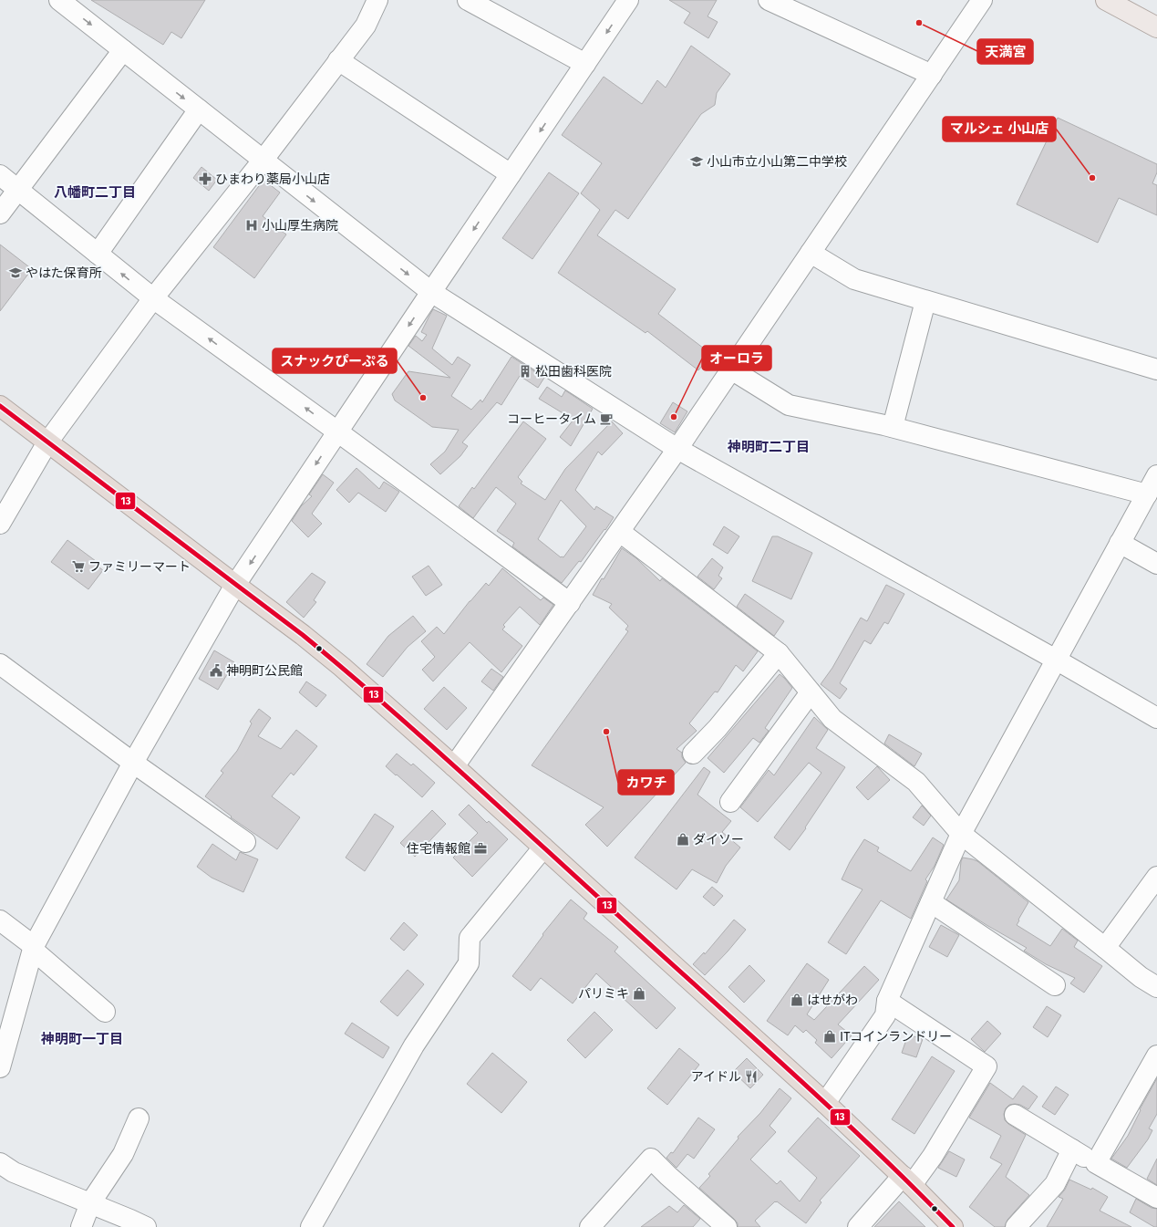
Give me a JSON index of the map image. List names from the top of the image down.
{
  "districts": ["八幡町二丁目", "神明町二丁目", "神明町一丁目"],
  "places": {
    "other": [
      "天満宮",
      "マルシェ 小山店",
      "スナックぴーぷる",
      "オーロラ",
      "カワチ"
    ],
    "school or university": ["小山市立小山第二中学校", "やはた保育所"],
    "pharmacy": ["ひまわり薬局小山店"],
    "hospital": ["小山厚生病院"],
    "building": ["松田歯科医院"],
    "cafe": ["コーヒータイム"],
    "supermarket": ["ファミリーマート"],
    "public building": ["神明町公民館"],
    "shop": [
      "ダイソー",
      "パリミキ",
      "はせがわ",
      "ITコインランドリー"
    ],
    "office": ["住宅情報館"],
    "restaurant": ["アイドル"]
  },
  "lines": ["transit line 13"]
}
